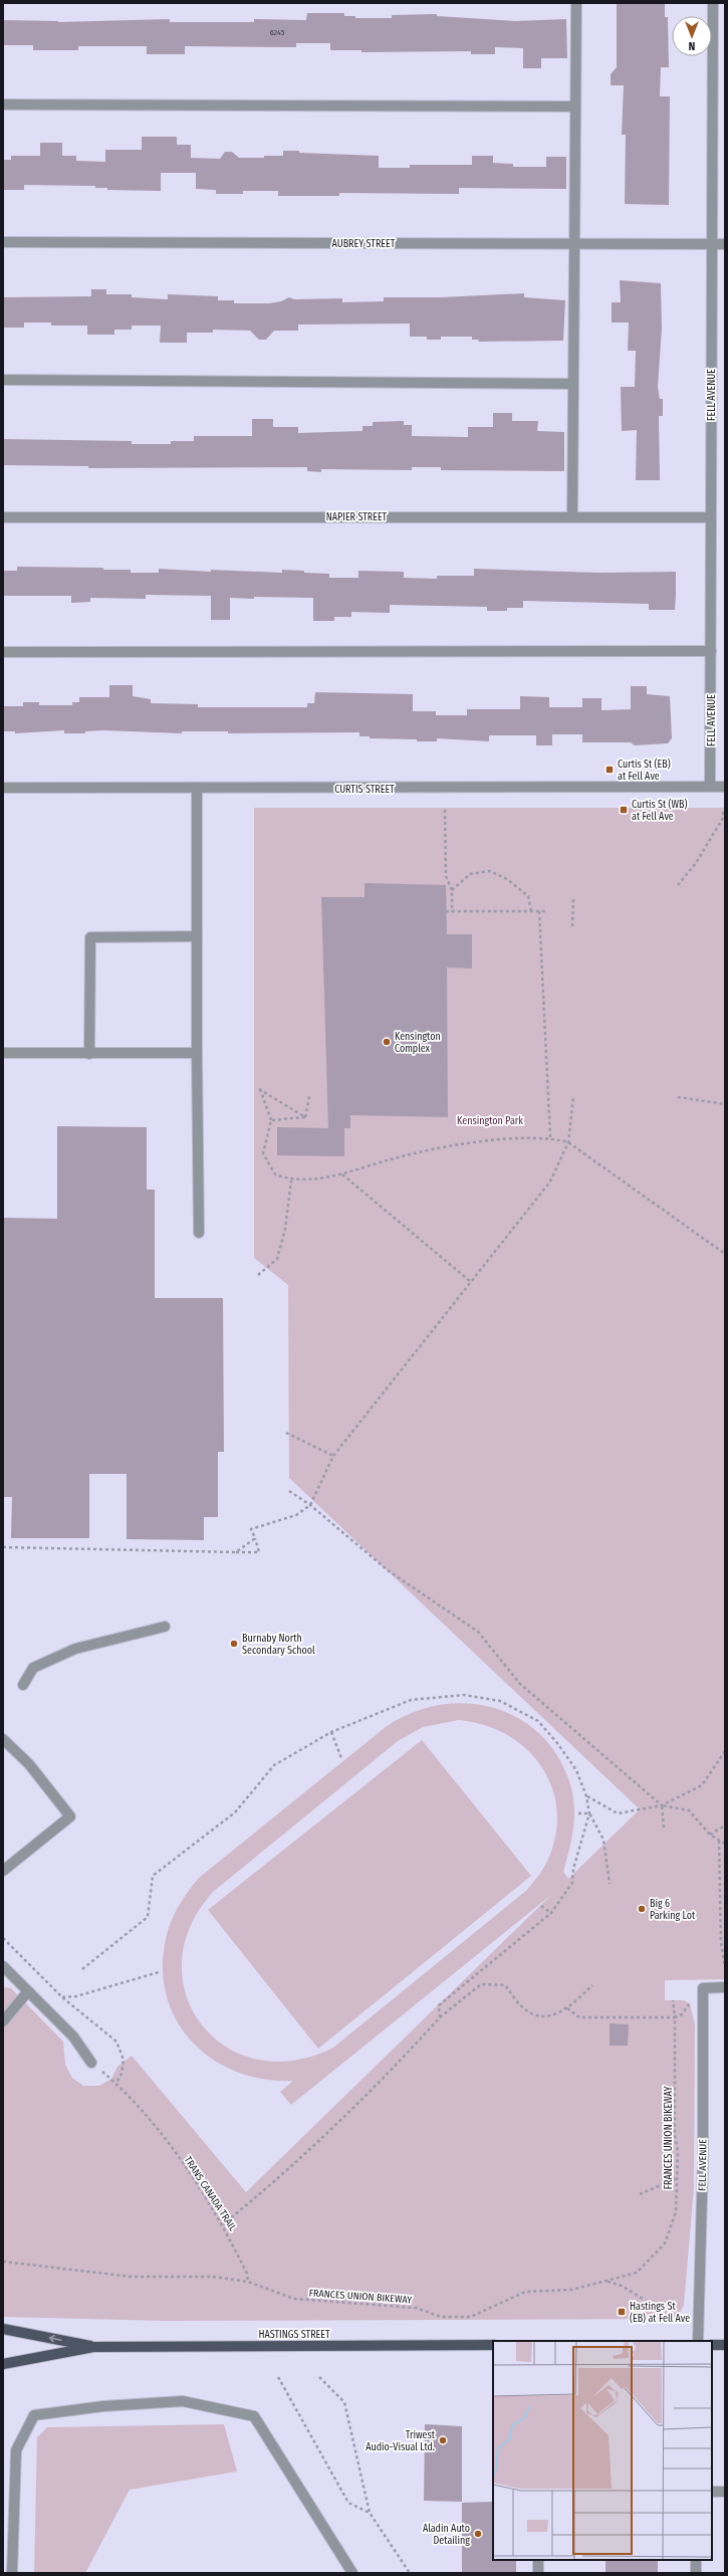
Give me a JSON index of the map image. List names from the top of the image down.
{
  "streets": {
    "main road": ["HASTINGS STREET"],
    "street": [
      "AUBREY STREET",
      "FELL AVENUE",
      "NAPIER STREET",
      "CURTIS STREET"
    ],
    "path": ["FRANCES UNION BIKEWAY", "TRANS CANADA TRAIL"]
  },
  "crossings": [
    ["AUBREY STREET", "FELL AVENUE"],
    ["FELL AVENUE", "NAPIER STREET"],
    ["FELL AVENUE", "CURTIS STREET"],
    ["FRANCES UNION BIKEWAY", "TRANS CANADA TRAIL"]
  ],
  "parks": ["Kensington Park"],
  "places": {
    "transit": ["Curtis St (EB) at Fell Ave", "Curtis St (WB) at Fell Ave", "Hastings St (EB) at Fell Ave"],
    "other": [
      "Kensington Complex",
      "Burnaby North Secondary School",
      "Big 6 Parking Lot",
      "Triwest Audio-Visual Ltd.",
      "Aladin Auto Detailing"
    ]
  },
  "house_numbers": ["6245"],
  "north": "bottom"
}
